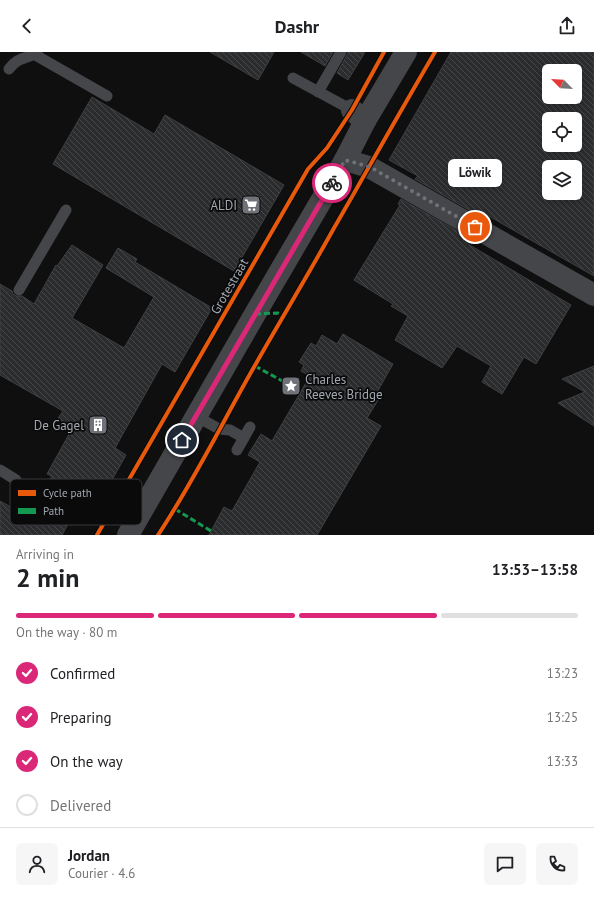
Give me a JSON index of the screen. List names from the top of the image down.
{
  "streets": {
    "cycle path": ["Grotestraat"]
  },
  "places": {
    "supermarket": ["ALDI"],
    "other": ["Löwik"],
    "place": ["Charles Reeves Bridge"],
    "building": ["De Gagel"]
  },
  "legend": ["Cycle path", "Path"],
  "north": "top left",
  "page": {
    "header": "Dashr",
    "bubble": "Löwik",
    "heading": ["2 min", "Arriving in", "13:53–13:58"],
    "panel": ["Jordan", "Courier · 4.6"],
    "bar": "On the way · 80 m",
    "list": [
      ["Confirmed", "13:23"],
      ["Preparing", "13:25"],
      ["On the way", "13:33"],
      "Delivered"
    ]
  }
}
